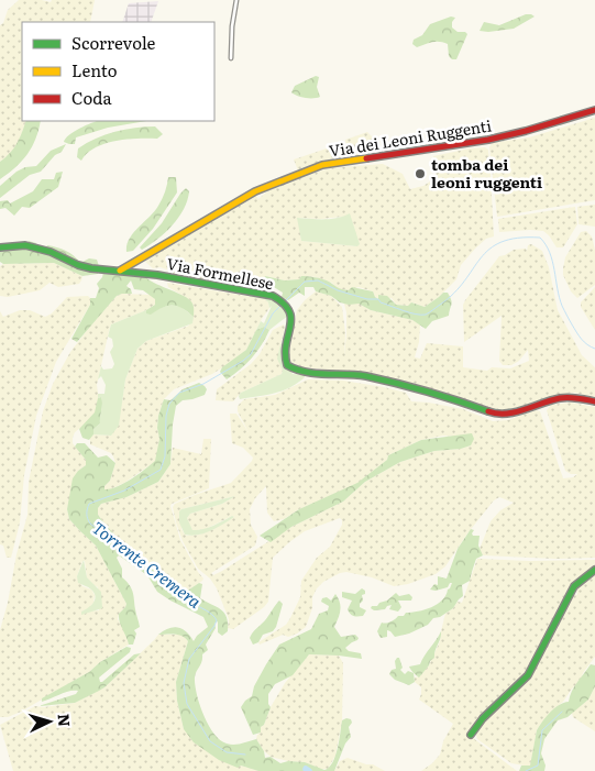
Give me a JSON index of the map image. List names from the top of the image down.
{
  "streets": {
    "street": ["Via dei Leoni Ruggenti", "Via Formellese"]
  },
  "crossings": [
    ["Via dei Leoni Ruggenti", "Via Formellese"]
  ],
  "water": ["Torrente Cremera"],
  "places": ["tomba dei leoni ruggenti"],
  "legend": ["Scorrevole", "Lento", "Coda"],
  "north": "right"
}
